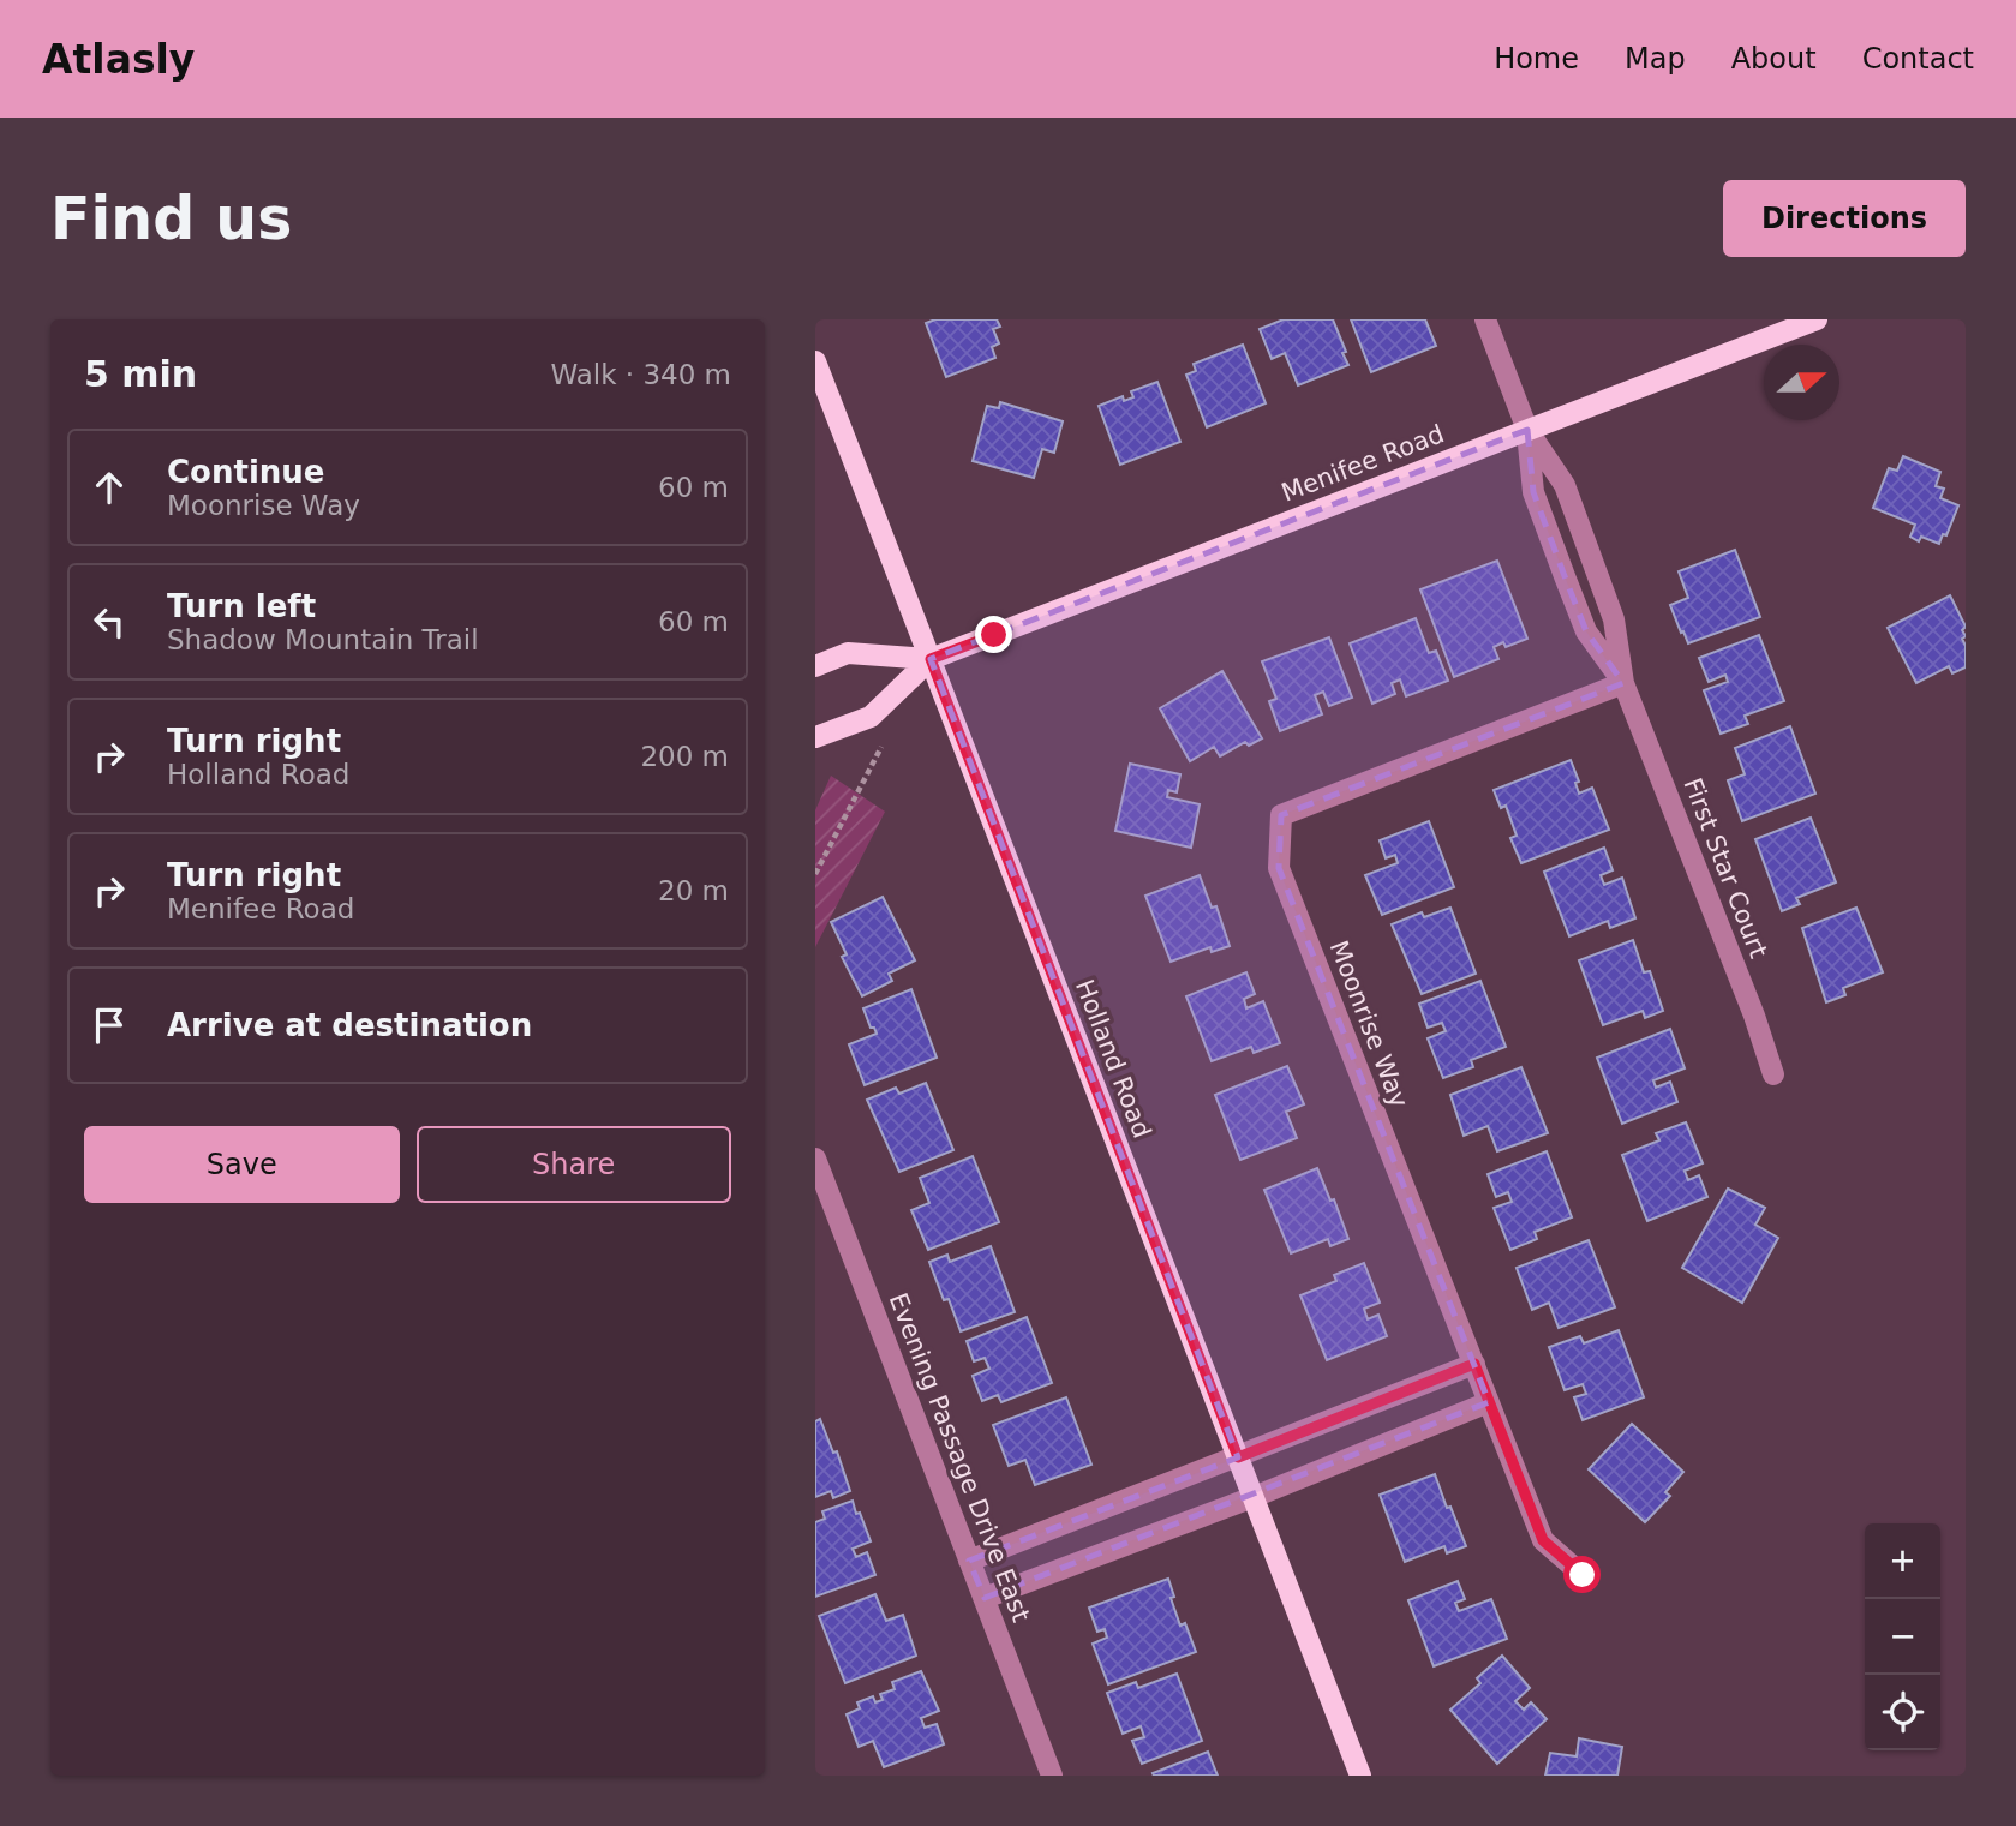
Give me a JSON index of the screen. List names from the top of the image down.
{
  "streets": {
    "main road": ["Menifee Road", "Holland Road"],
    "street": ["First Star Court", "Moonrise Way", "Evening Passage Drive East"]
  },
  "crossings": [
    ["Menifee Road", "First Star Court"],
    ["Menifee Road", "Holland Road"],
    ["First Star Court", "Moonrise Way"]
  ],
  "north": "right",
  "page": {
    "header": "Atlasly",
    "nav": [
      "Home",
      "Map",
      "About",
      "Contact"
    ],
    "buttons": [
      "Directions",
      ["Save", "Share"]
    ],
    "title": "Find us",
    "heading": ["5 min", "Walk · 340 m"],
    "list": [
      ["Continue", "Moonrise Way", "60 m"],
      ["Turn left", "Shadow Mountain Trail", "60 m"],
      ["Turn right", "Holland Road", "200 m"],
      ["Turn right", "Menifee Road", "20 m"],
      "Arrive at destination"
    ],
    "map_buttons": ["+", "−"]
  }
}
